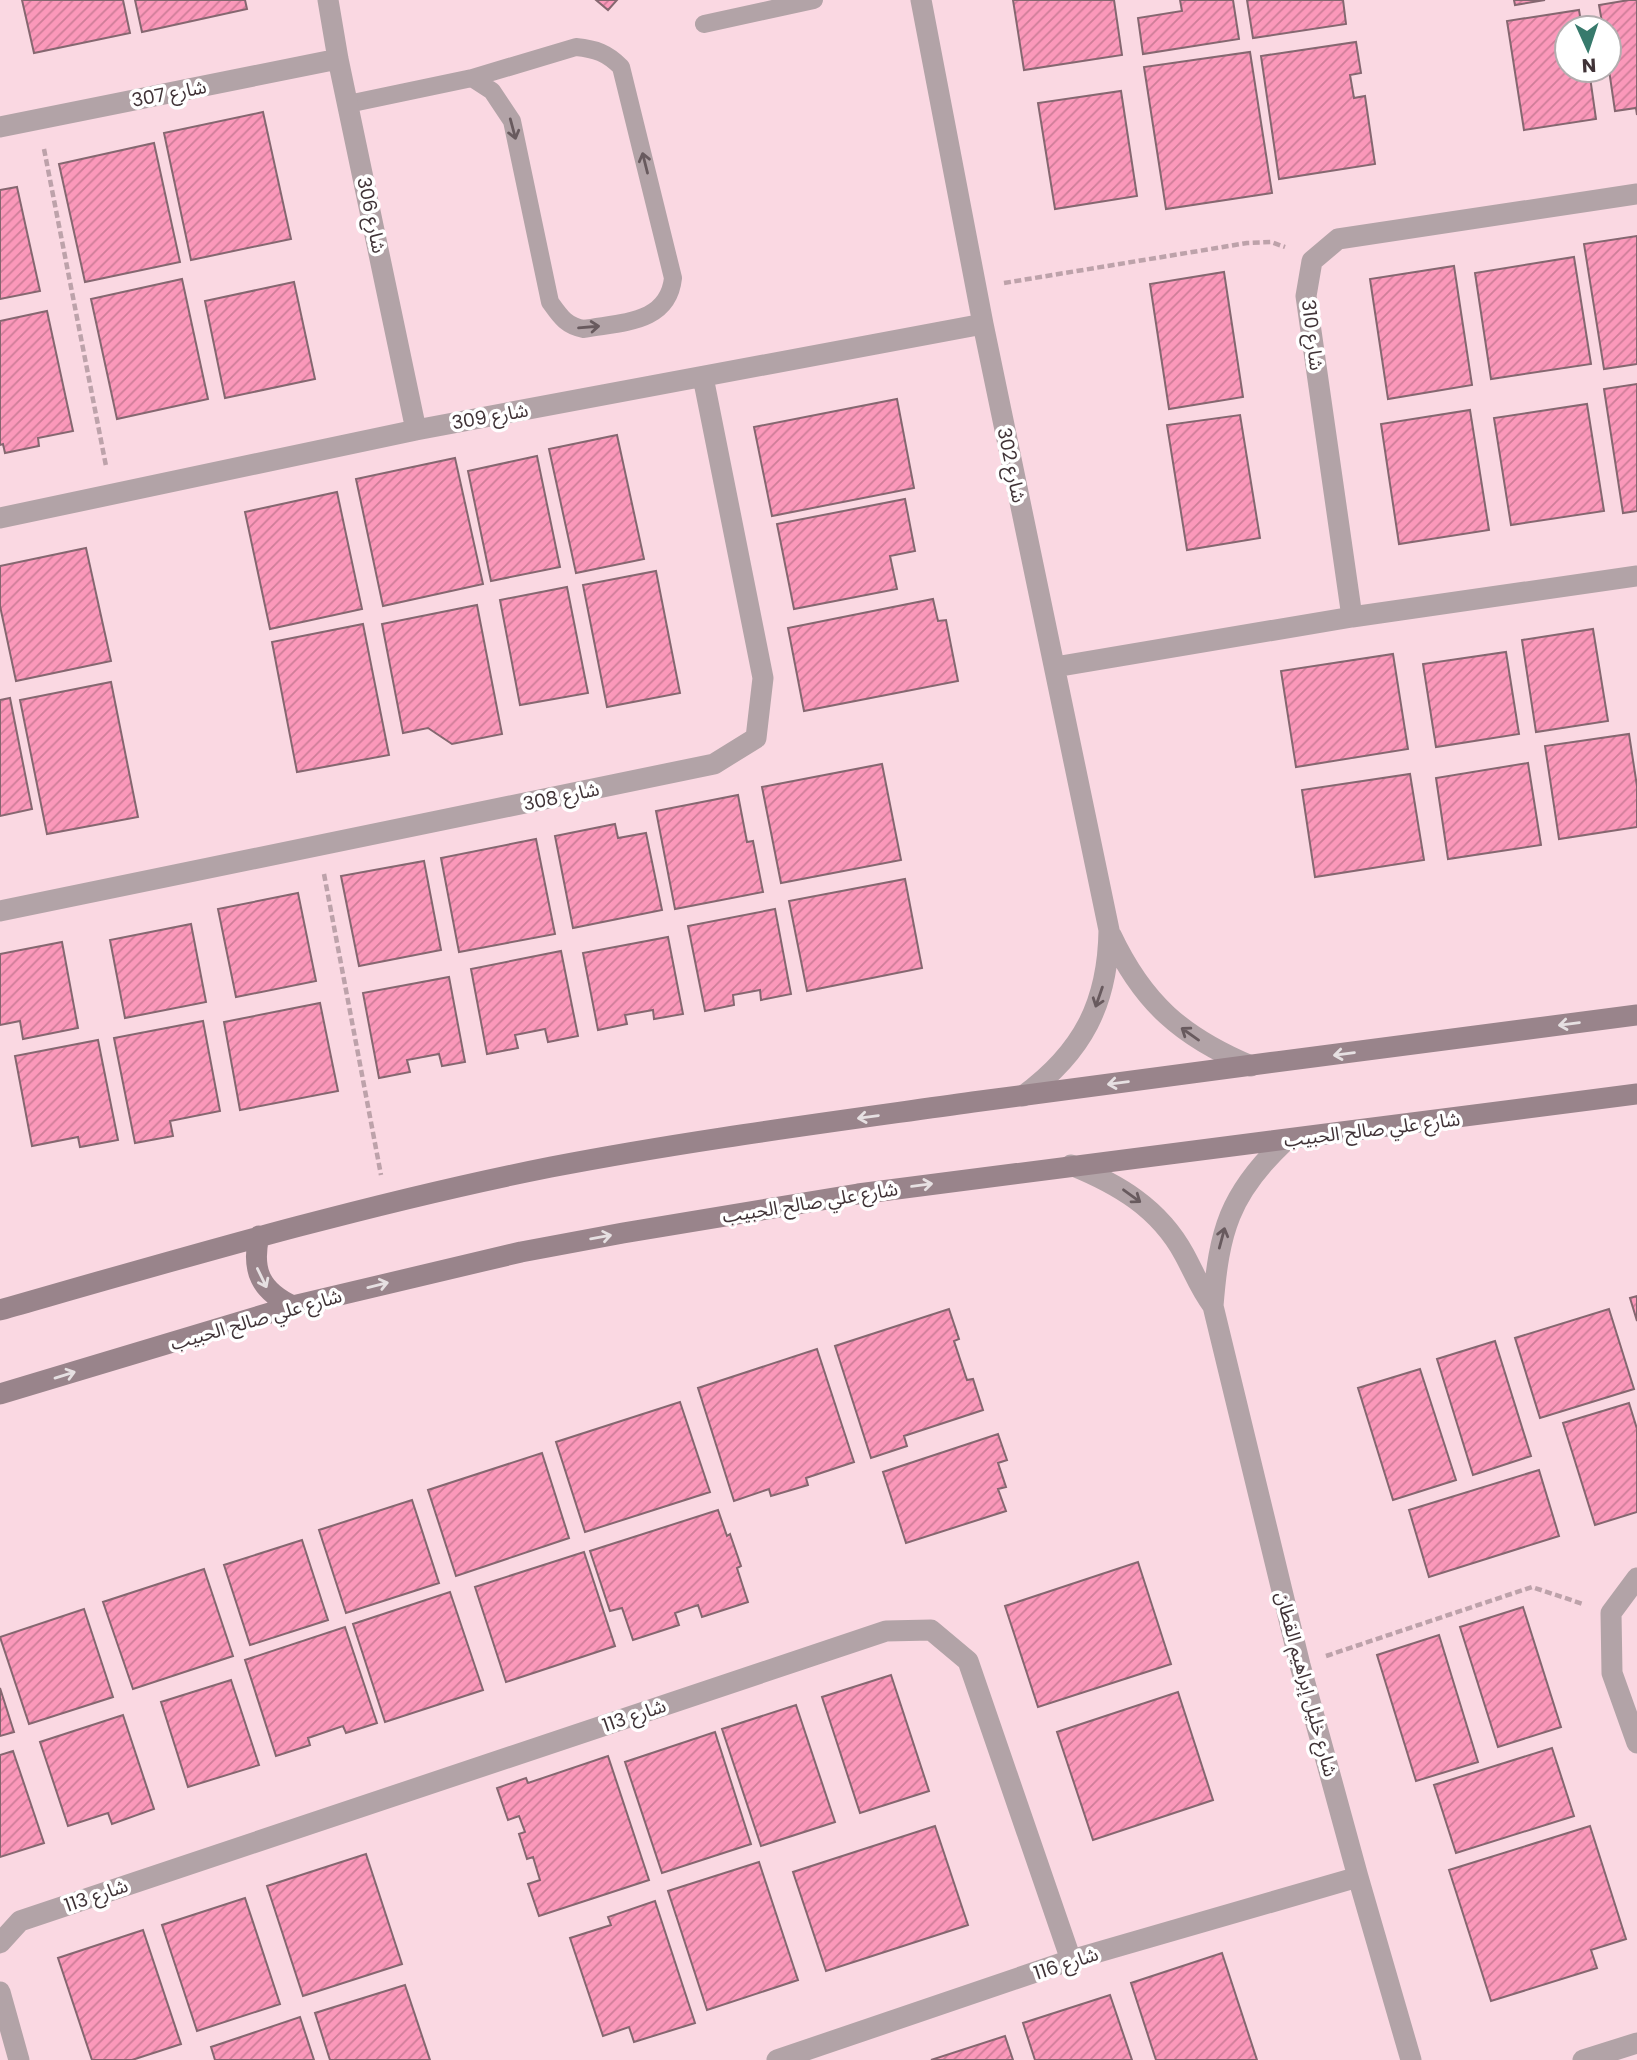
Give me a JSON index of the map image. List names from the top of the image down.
{
  "streets": {
    "street": [
      "شارع 307",
      "شارع 306",
      "شارع 310",
      "شارع 309",
      "شارع 302",
      "شارع 308",
      "شارع علي صالح الحبيب",
      "شارع خليل إبراهيم القطان",
      "شارع 113",
      "شارع 116"
    ]
  },
  "crossings": [
    ["شارع 307", "شارع 306"],
    ["شارع 306", "شارع 309"],
    ["شارع 309", "شارع 302"],
    ["شارع 309", "شارع 308"],
    ["شارع علي صالح الحبيب", "شارع خليل إبراهيم القطان"],
    ["شارع خليل إبراهيم القطان", "شارع 116"],
    ["شارع 113", "شارع 116"]
  ],
  "north": "bottom"
}
